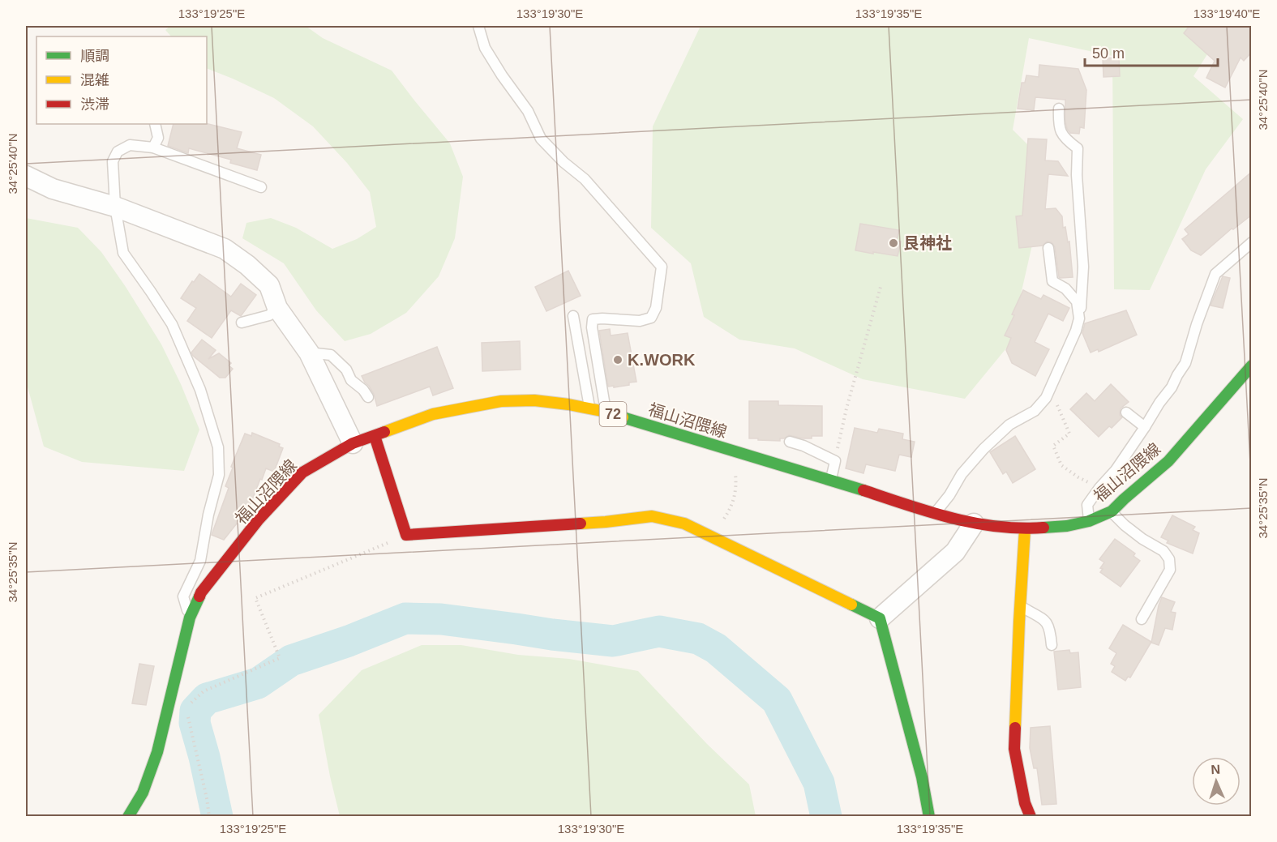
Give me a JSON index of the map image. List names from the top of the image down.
{
  "streets": {
    "main road": ["72", "福山沼隈線"]
  },
  "places": ["艮神社", "K.WORK"],
  "legend": ["順調", "混雑", "渋滞"],
  "scale_bar": "50 m",
  "north": "top",
  "coordinates": [
    "133°19'25\"E",
    "133°19'30\"E",
    "133°19'35\"E",
    "133°19'40\"E",
    "34°25'40\"N",
    "34°25'35\"N"
  ]
}
